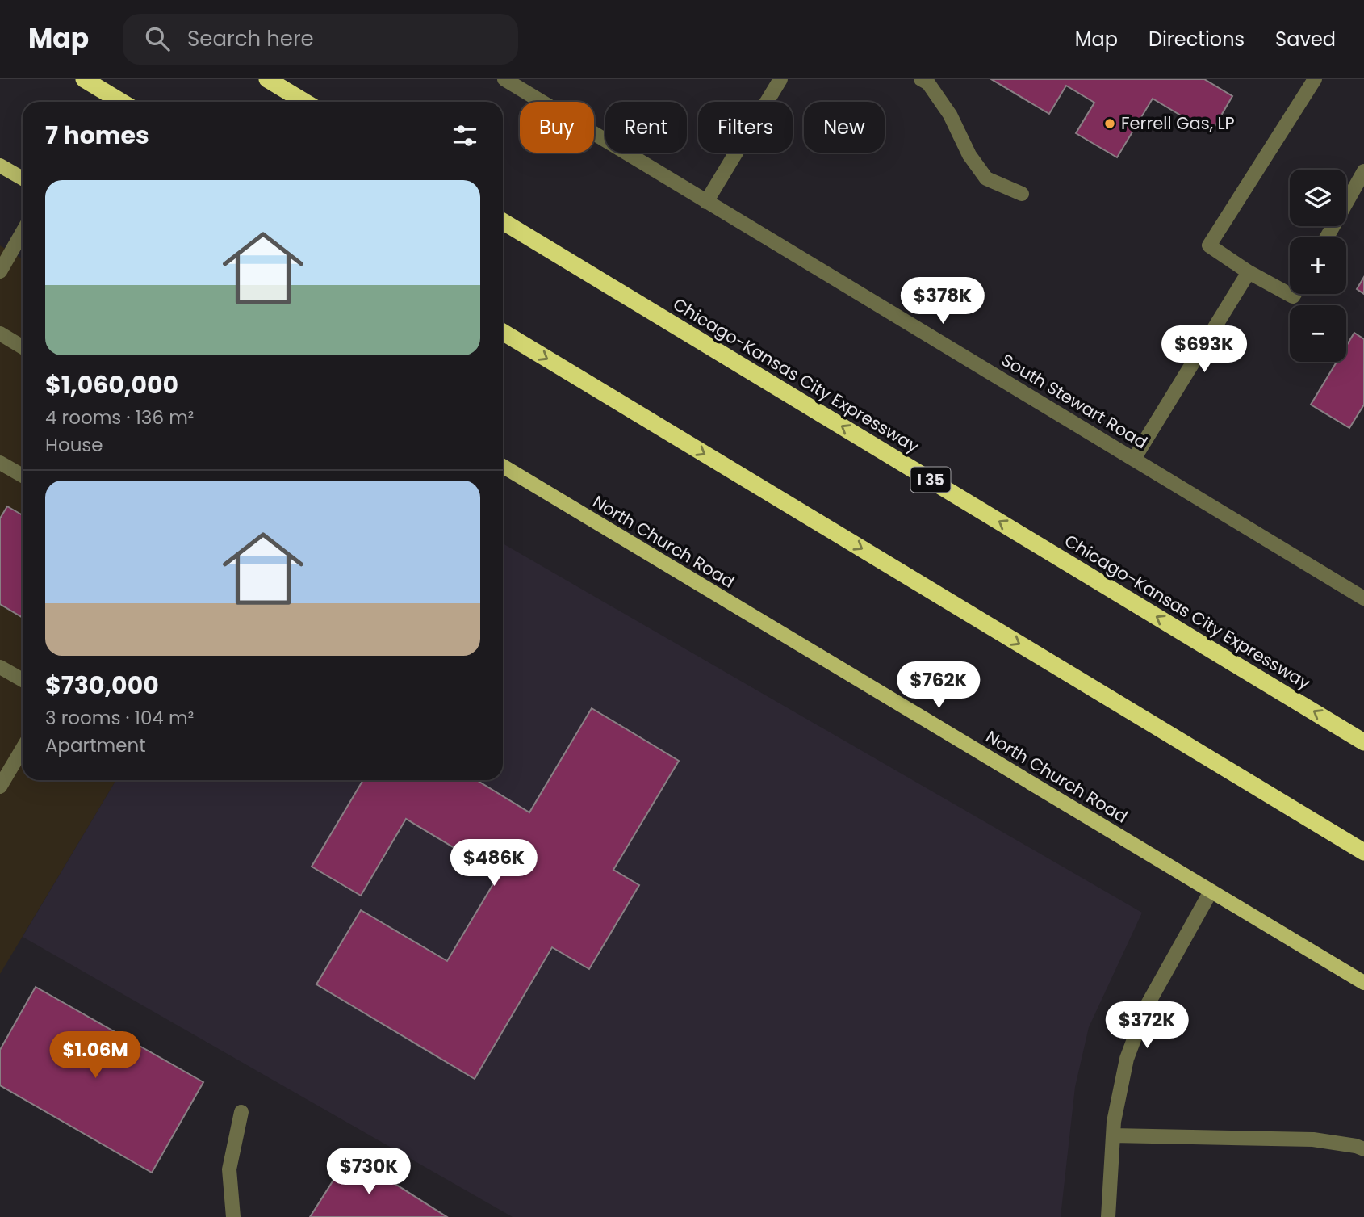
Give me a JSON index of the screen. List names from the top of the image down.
{
  "streets": {
    "highway": ["Chicago-Kansas City Expressway", "I 35"],
    "main road": ["North Church Road"],
    "street": ["South Stewart Road"]
  },
  "places": ["Ferrell Gas, LP"],
  "page": {
    "header": "Map",
    "search": "Search here",
    "nav": ["Map", "Directions", "Saved"],
    "chip": [
      "Buy",
      "Rent",
      "Filters",
      "New"
    ],
    "heading": "7 homes",
    "map_buttons": ["+", "−"],
    "list": [
      {
        "name": "$1,060,000",
        "note": "4 rooms · 136 m² · House"
      },
      {
        "name": "$730,000",
        "note": "3 rooms · 104 m² · Apartment"
      }
    ],
    "price": [
      "$378K",
      "$693K",
      "$762K",
      "$486K",
      "$372K",
      "$1.06M",
      "$730K"
    ]
  }
}
